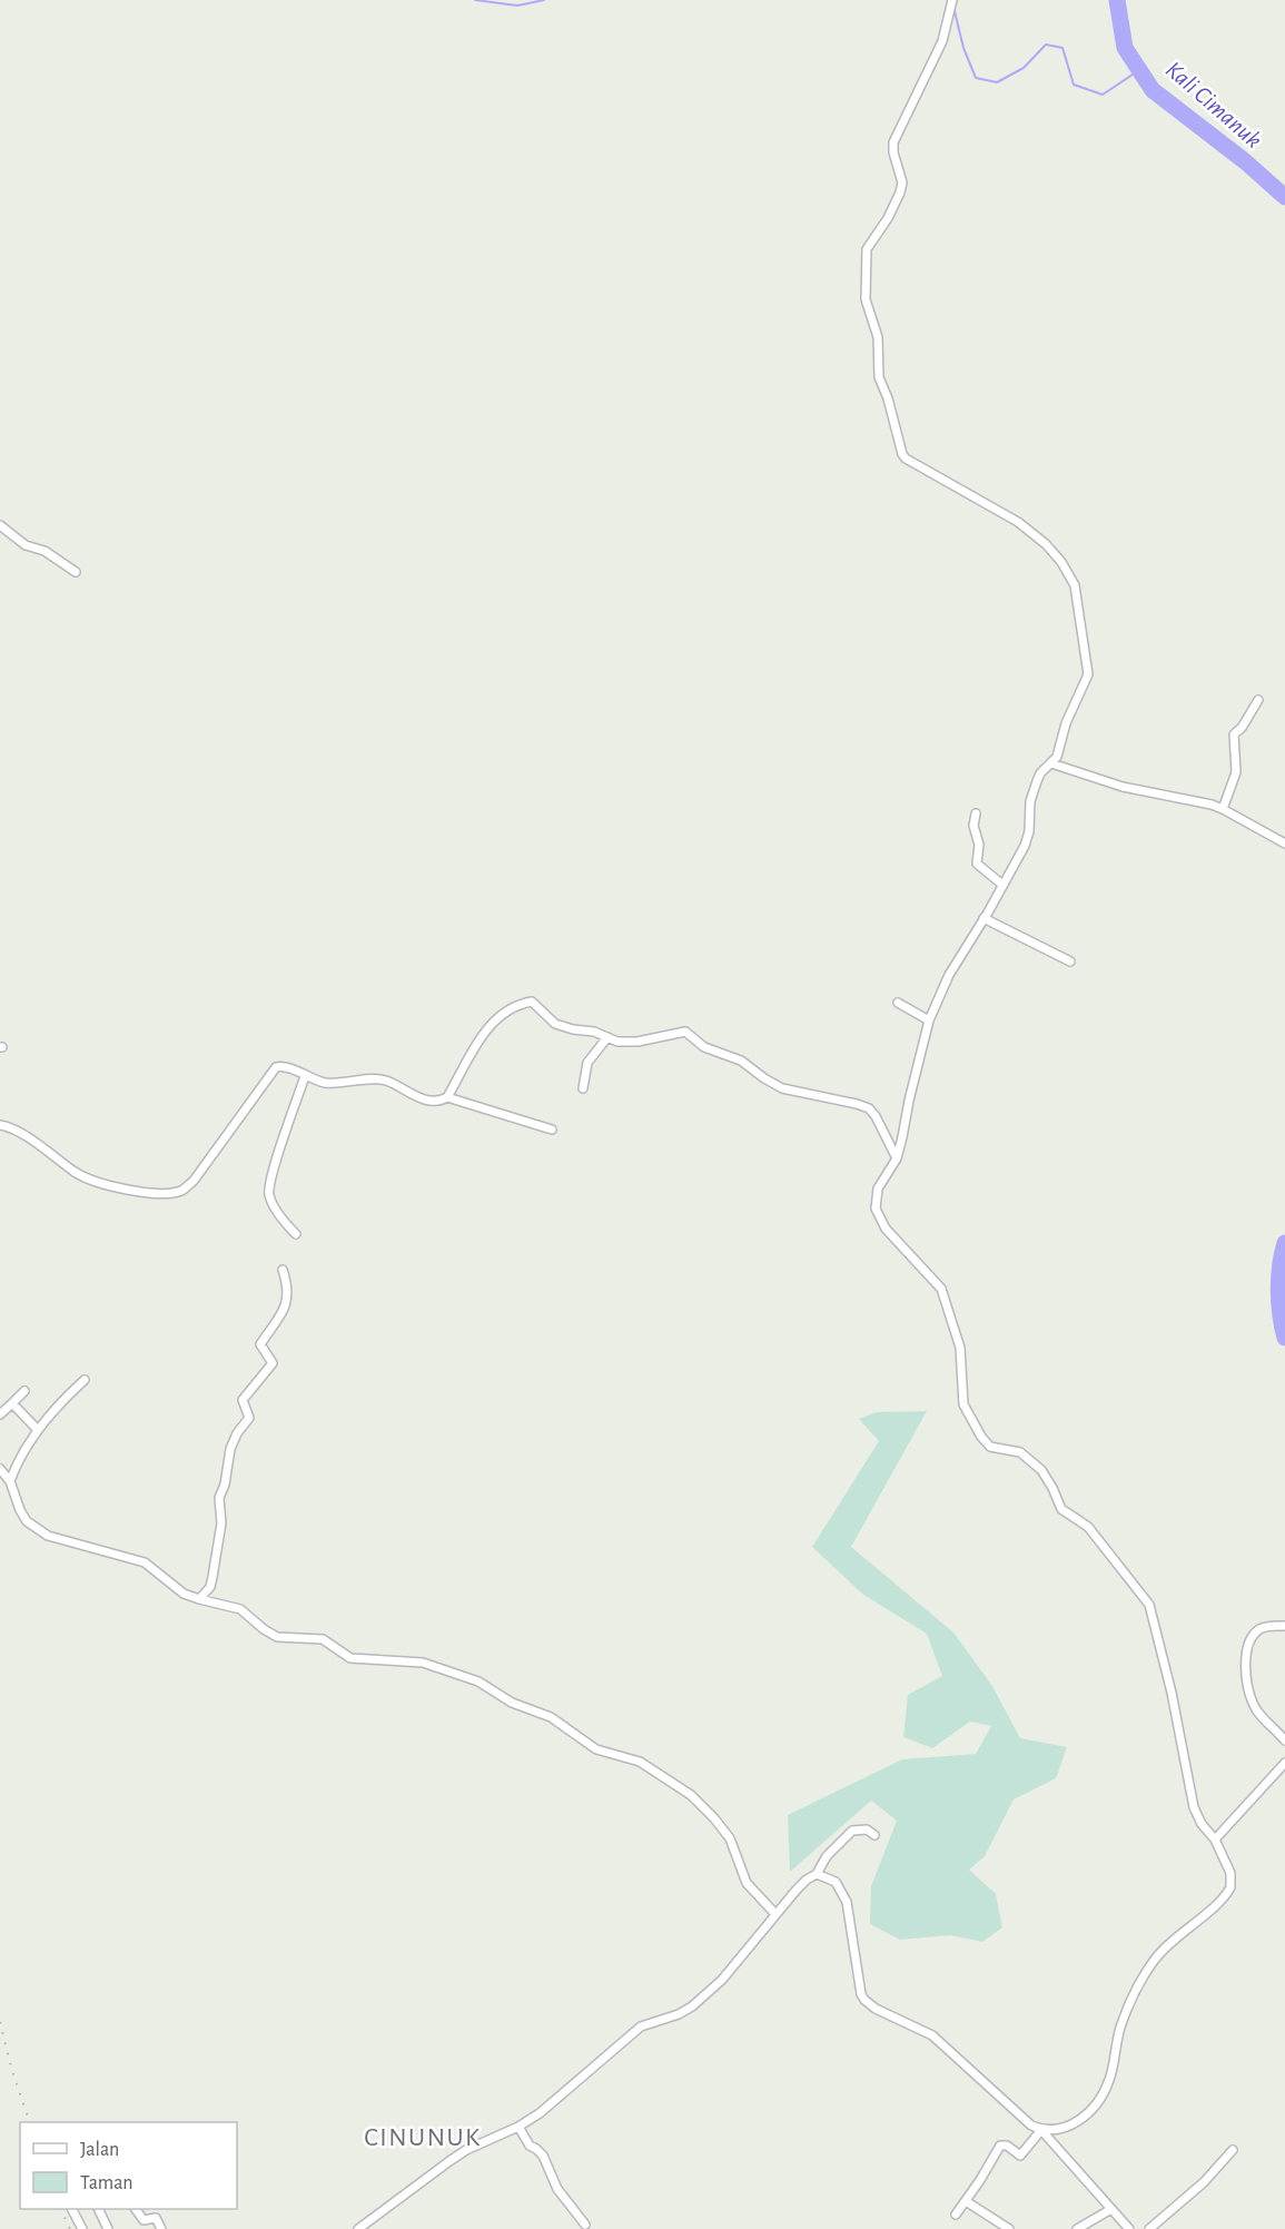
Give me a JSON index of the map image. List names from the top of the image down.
{
  "districts": ["CINUNUK"],
  "water": ["Kali Cimanuk"],
  "legend": ["Jalan", "Taman"]
}
